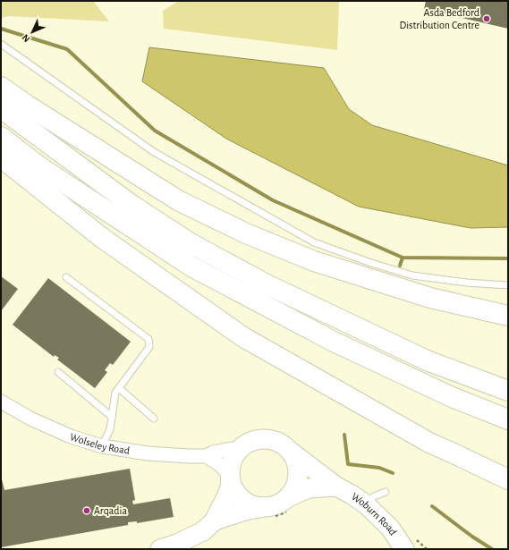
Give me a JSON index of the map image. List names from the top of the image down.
{
  "streets": {
    "main road": ["Woburn Road"],
    "street": ["Wolseley Road"]
  },
  "crossings": [
    ["Wolseley Road", "Woburn Road"]
  ],
  "places": ["Asda Bedford Distribution Centre", "Arqadia"],
  "north": "bottom left"
}
